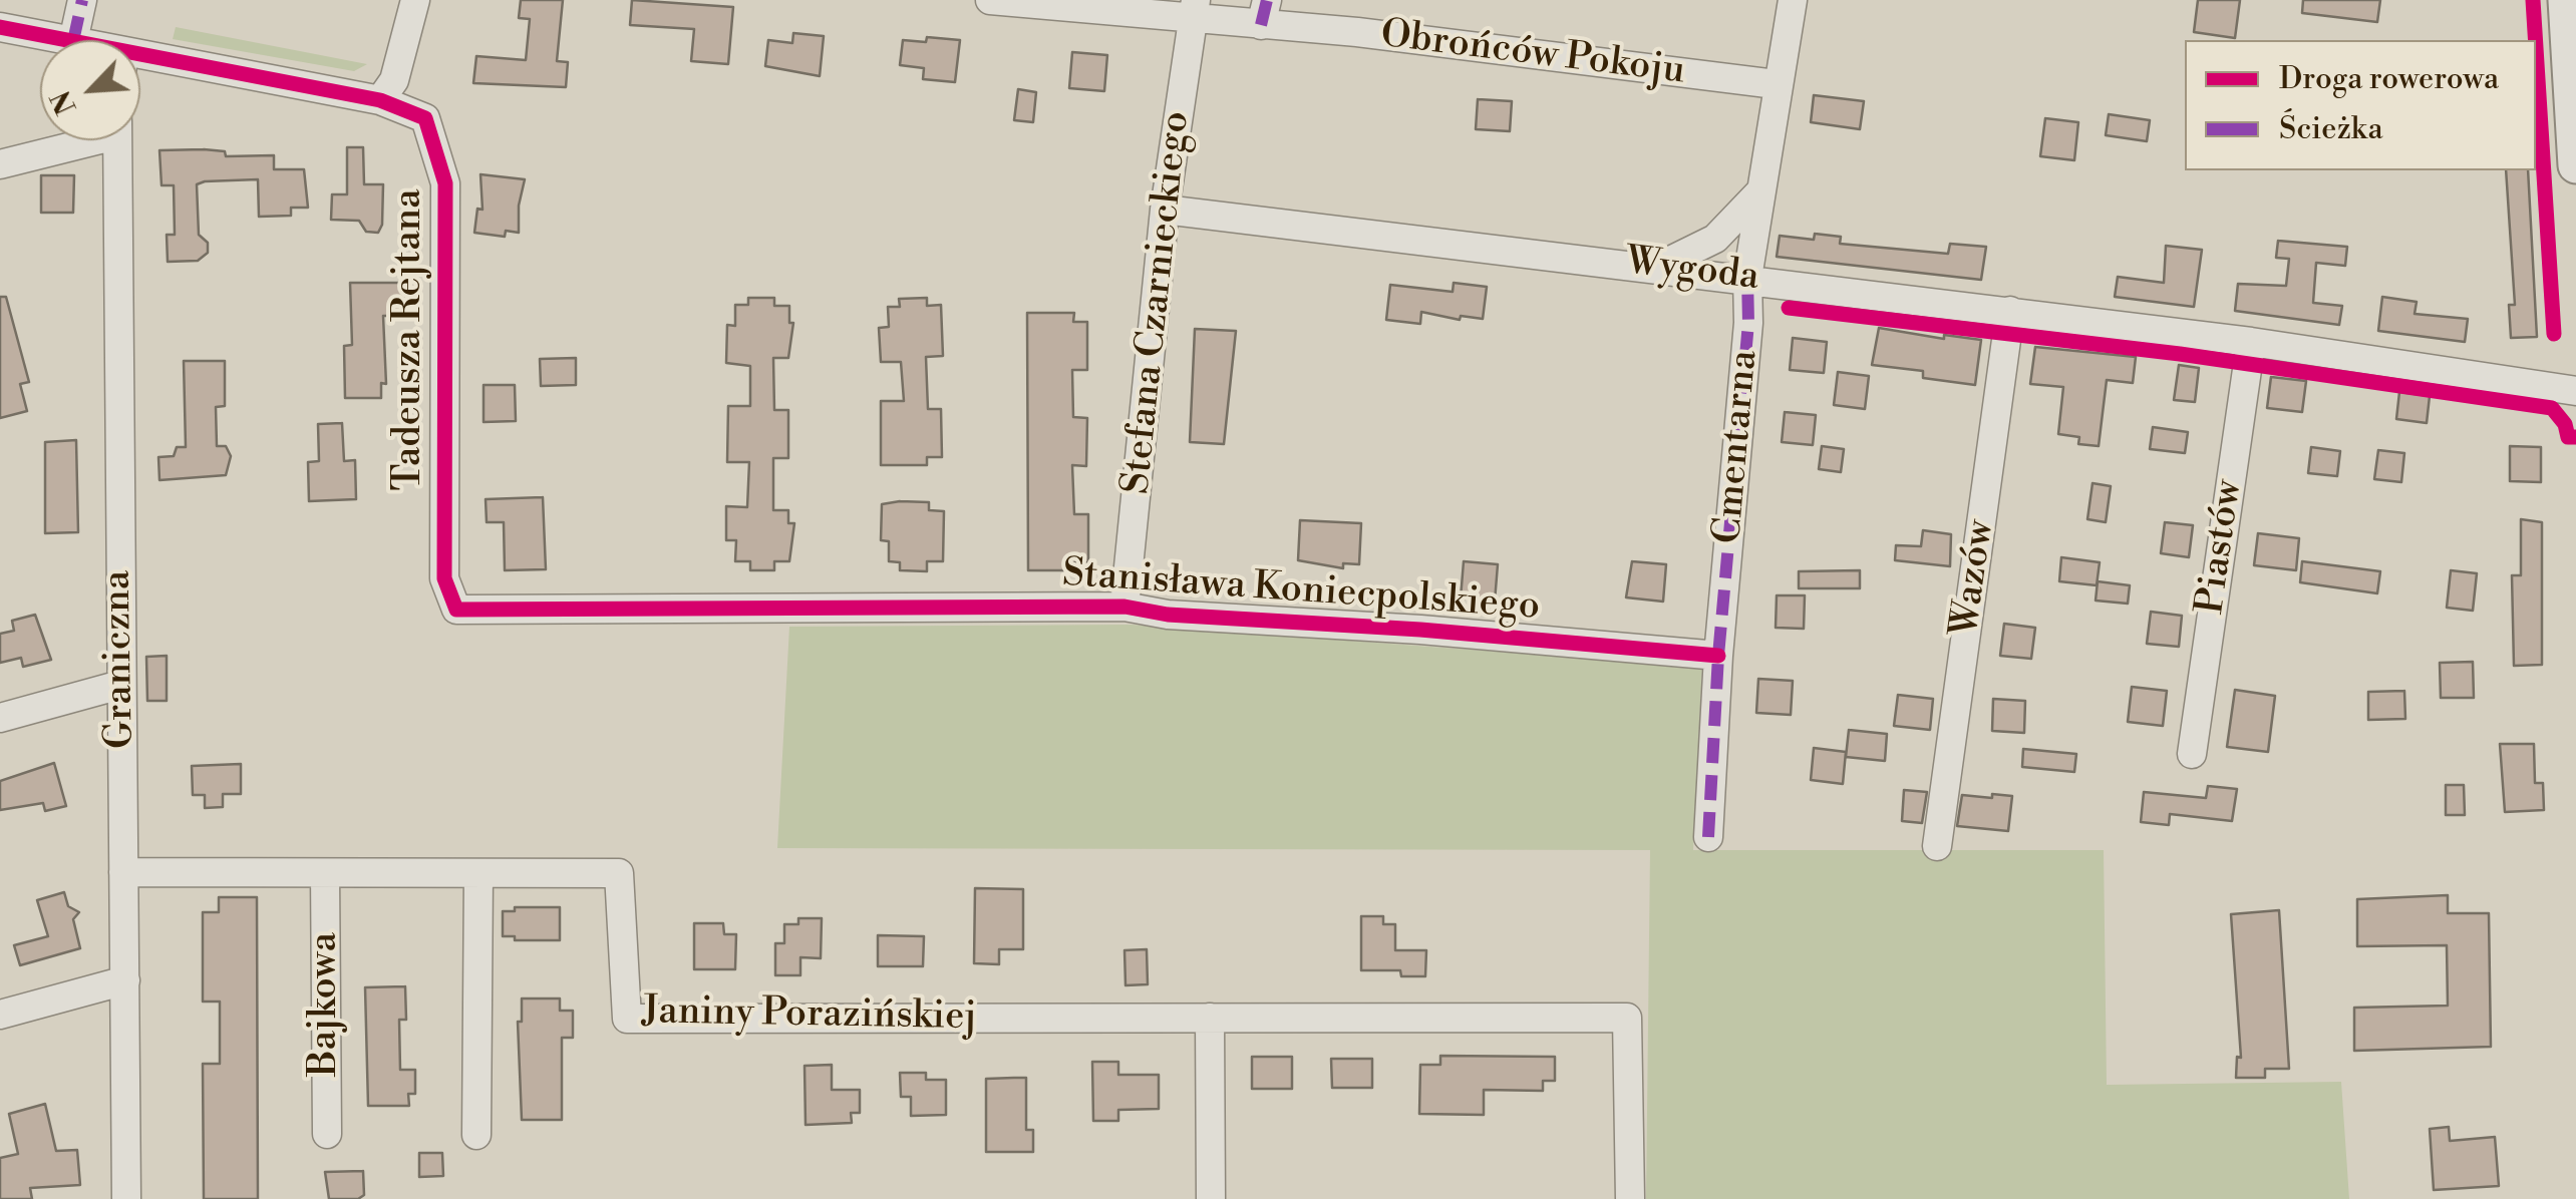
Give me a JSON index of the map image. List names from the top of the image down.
{
  "streets": {
    "street": [
      "Obrońców Pokoju",
      "Wygoda",
      "Stefana Czarnieckiego",
      "Tadeusza Rejtana",
      "Cmentarna",
      "Piastów",
      "Wazów",
      "Stanisława Koniecpolskiego",
      "Graniczna",
      "Bajkowa",
      "Janiny Porazińskiej"
    ]
  },
  "crossings": [
    ["Obrońców Pokoju", "Stefana Czarnieckiego"],
    ["Obrońców Pokoju", "Cmentarna"],
    ["Wygoda", "Stefana Czarnieckiego"],
    ["Wygoda", "Cmentarna"],
    ["Wygoda", "Piastów"],
    ["Wygoda", "Wazów"],
    ["Stefana Czarnieckiego", "Stanisława Koniecpolskiego"],
    ["Tadeusza Rejtana", "Stanisława Koniecpolskiego"],
    ["Cmentarna", "Stanisława Koniecpolskiego"],
    ["Graniczna", "Janiny Porazińskiej"],
    ["Bajkowa", "Janiny Porazińskiej"]
  ],
  "legend": ["Droga rowerowa", "Ścieżka"],
  "north": "bottom left"
}
